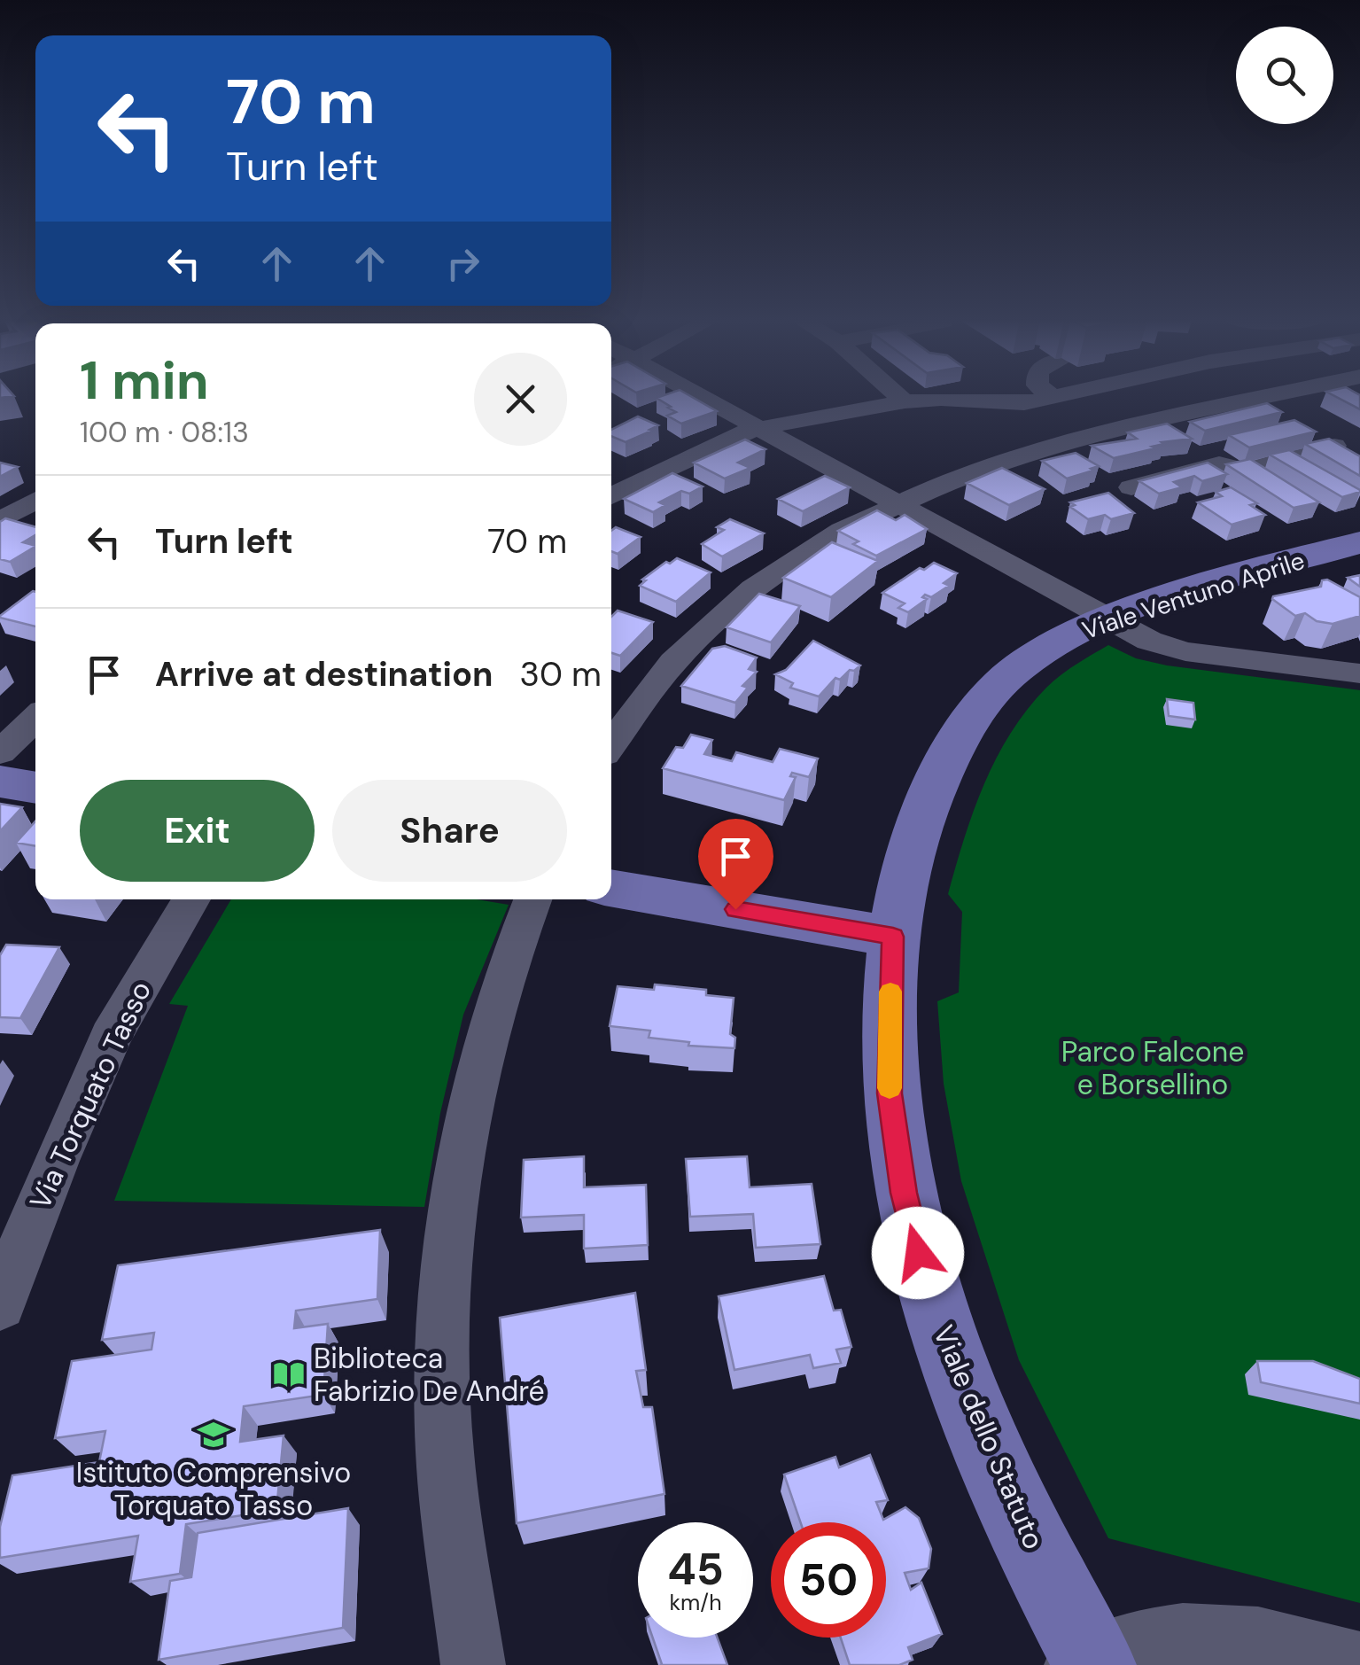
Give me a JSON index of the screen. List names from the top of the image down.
{
  "streets": {
    "main road": ["Viale Ventuno Aprile", "Viale dello Statuto"],
    "street": ["Via Torquato Tasso"]
  },
  "crossings": [
    ["Viale Ventuno Aprile", "Viale dello Statuto"]
  ],
  "parks": ["Parco Falcone e Borsellino"],
  "places": {
    "library": ["Biblioteca Fabrizio De André"],
    "school or university": ["Istituto Comprensivo Torquato Tasso"]
  },
  "page": {
    "turn": ["70 m", "Turn left"],
    "heading": ["1 min", "100 m · 08:13"],
    "list": [
      {
        "name": "Turn left",
        "value": "70 m"
      },
      {
        "name": "Arrive at destination",
        "value": "30 m"
      }
    ],
    "buttons": ["Exit", "Share"],
    "speed": "45 km/h",
    "limit": "50"
  }
}
